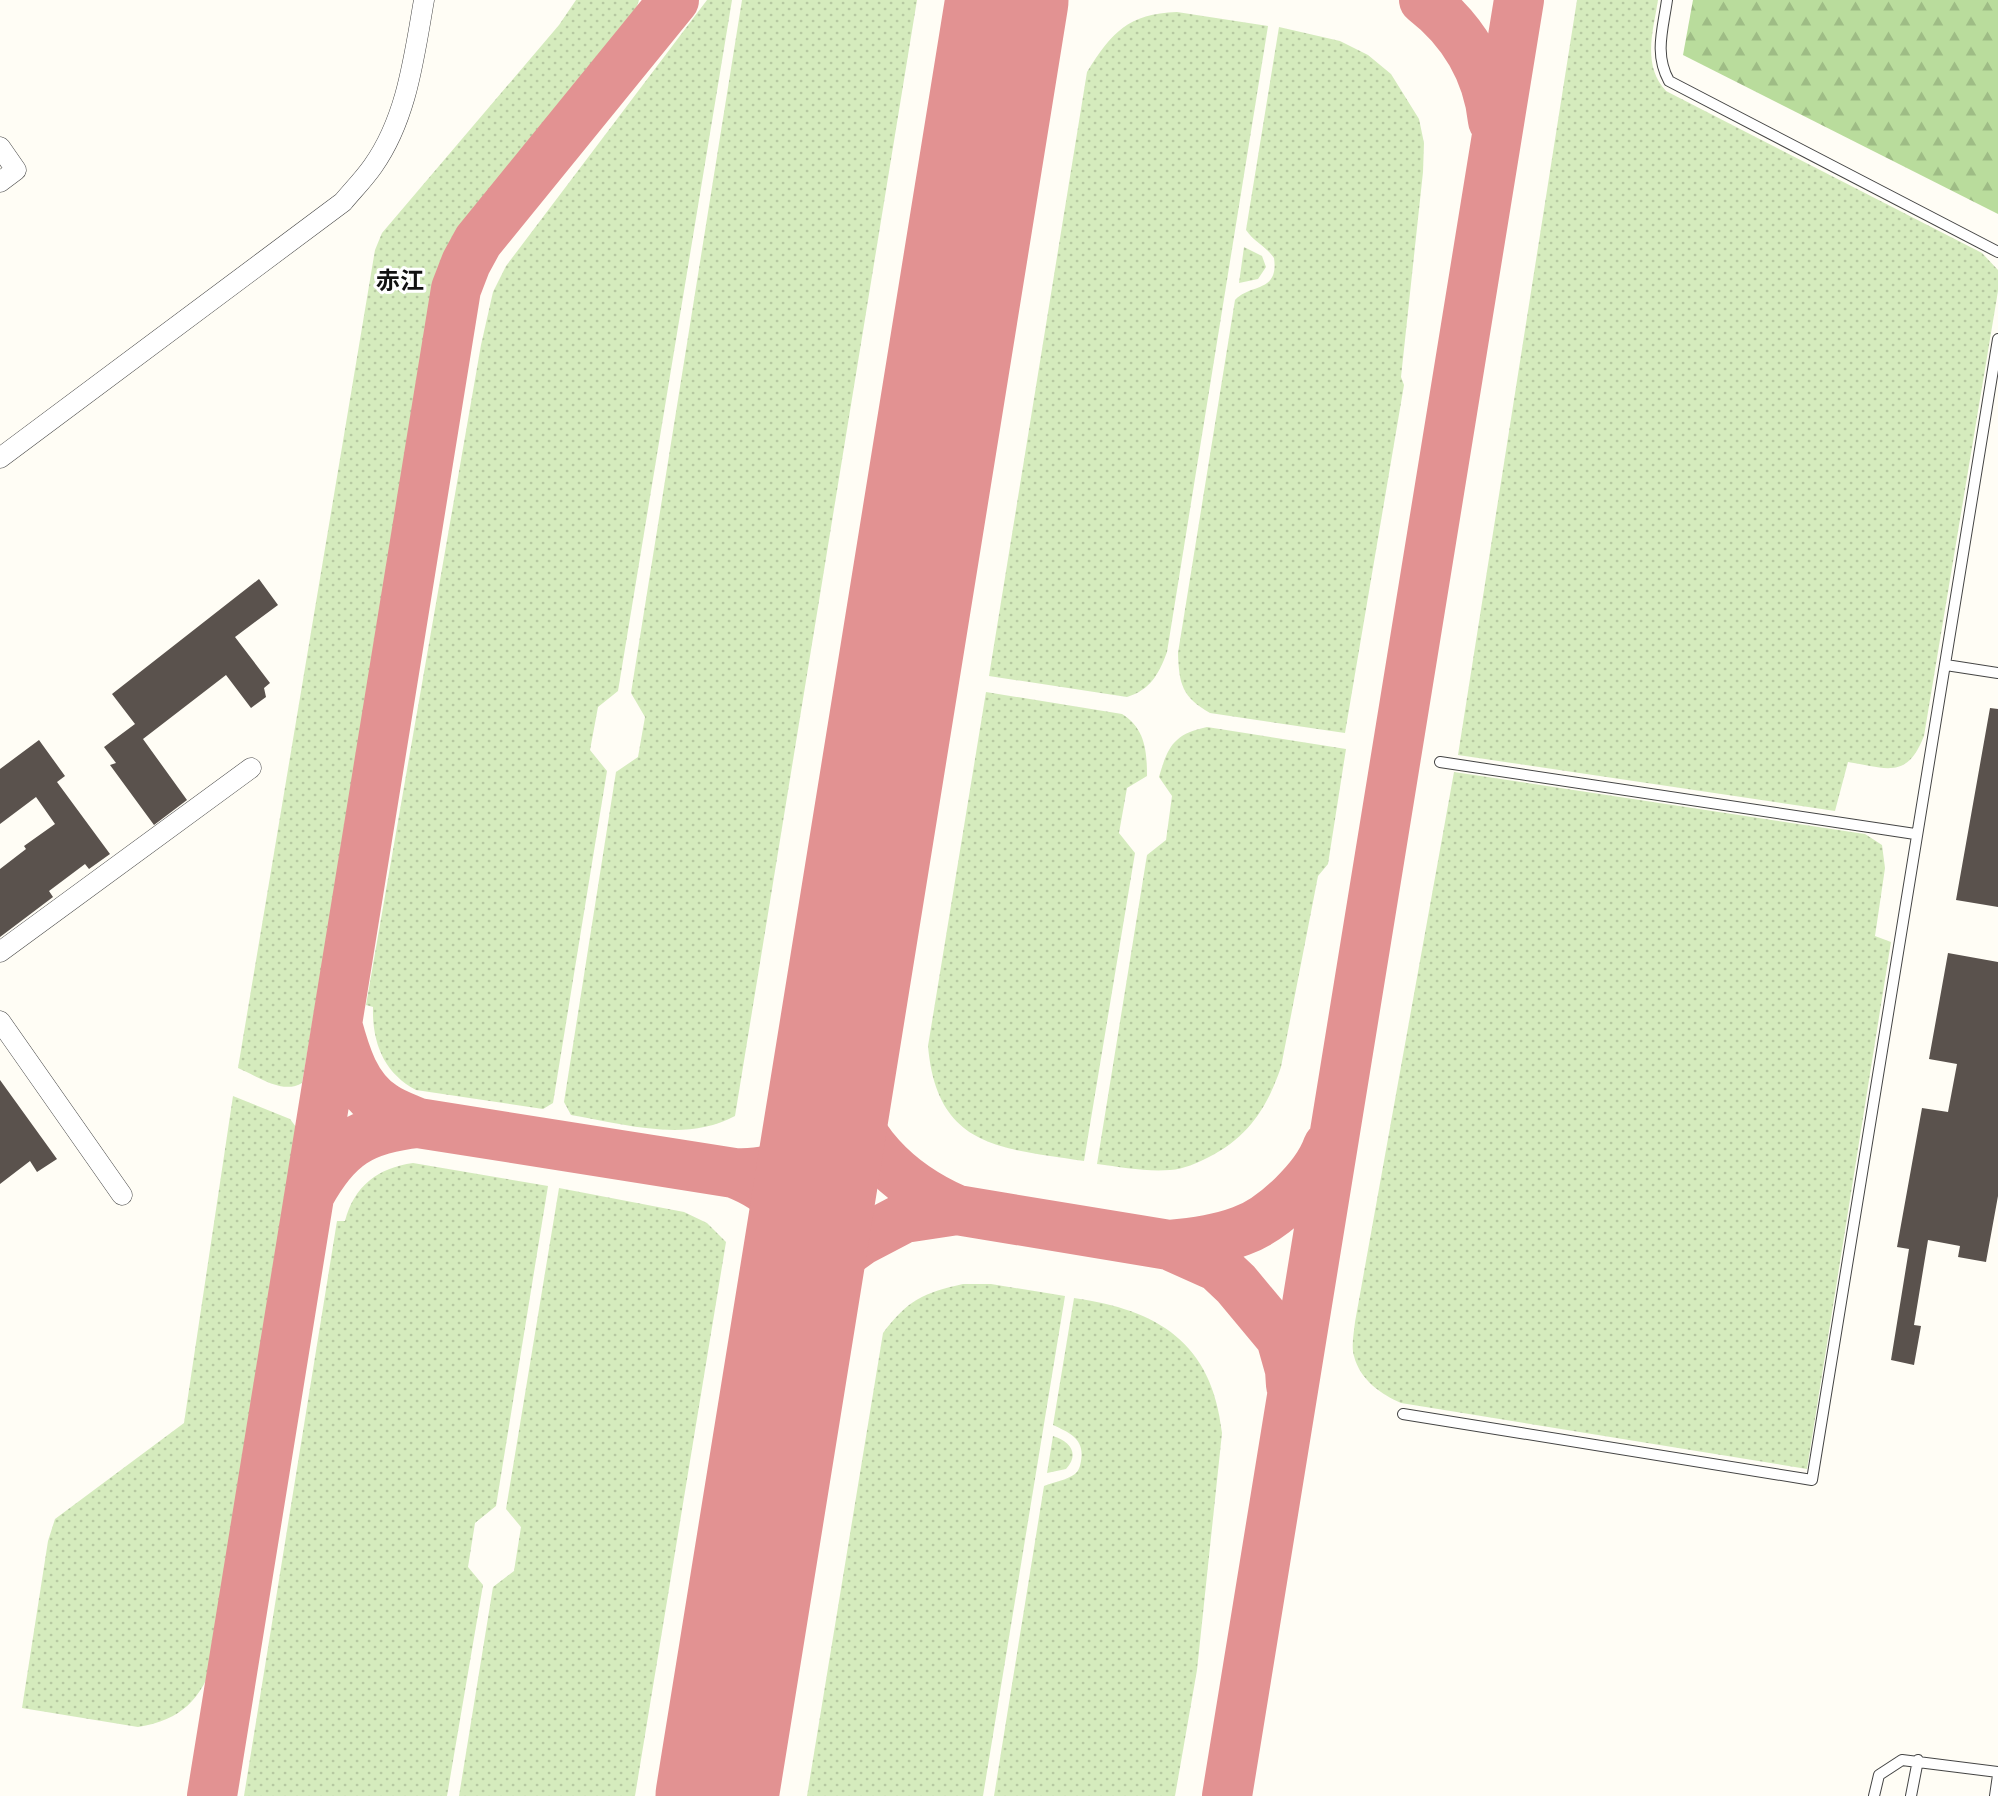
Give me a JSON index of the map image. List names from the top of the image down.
{
  "districts": ["赤江"]
}
